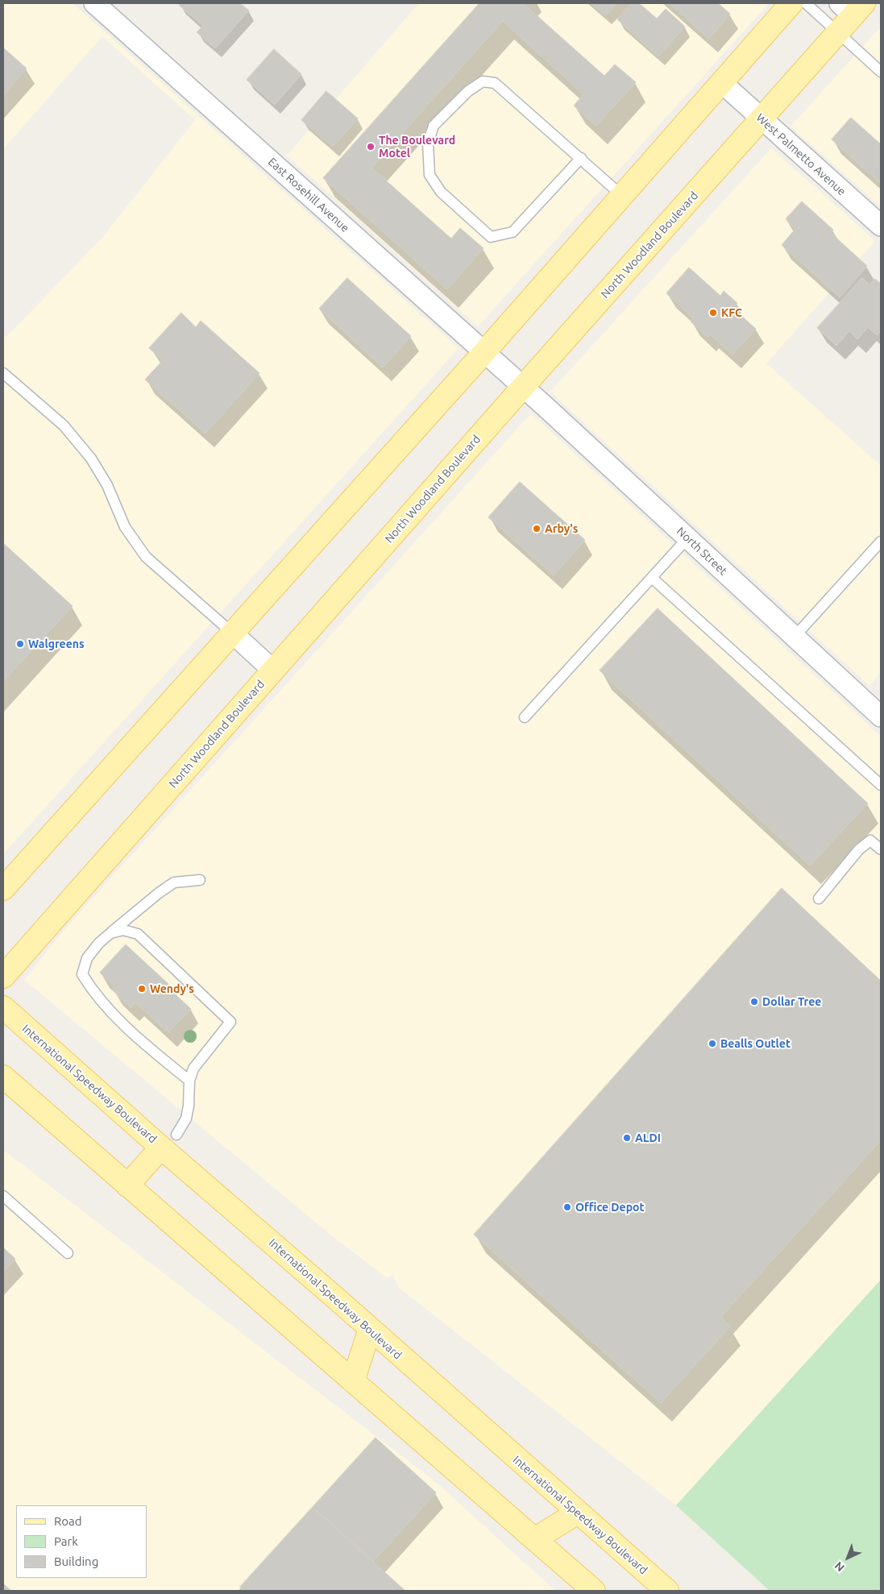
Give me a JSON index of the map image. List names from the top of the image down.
{
  "streets": {
    "main road": ["North Woodland Boulevard", "International Speedway Boulevard"],
    "street": ["West Palmetto Avenue", "East Rosehill Avenue", "North Street"]
  },
  "crossings": [
    ["West Palmetto Avenue", "North Woodland Boulevard"],
    ["East Rosehill Avenue", "North Woodland Boulevard"],
    ["East Rosehill Avenue", "North Street"],
    ["North Woodland Boulevard", "North Street"]
  ],
  "places": [
    "The Boulevard Motel",
    "KFC",
    "Arby's",
    "Walgreens",
    "Wendy's",
    "Dollar Tree",
    "Bealls Outlet",
    "ALDI",
    "Office Depot"
  ],
  "legend": ["Road", "Park", "Building"],
  "north": "bottom left"
}
